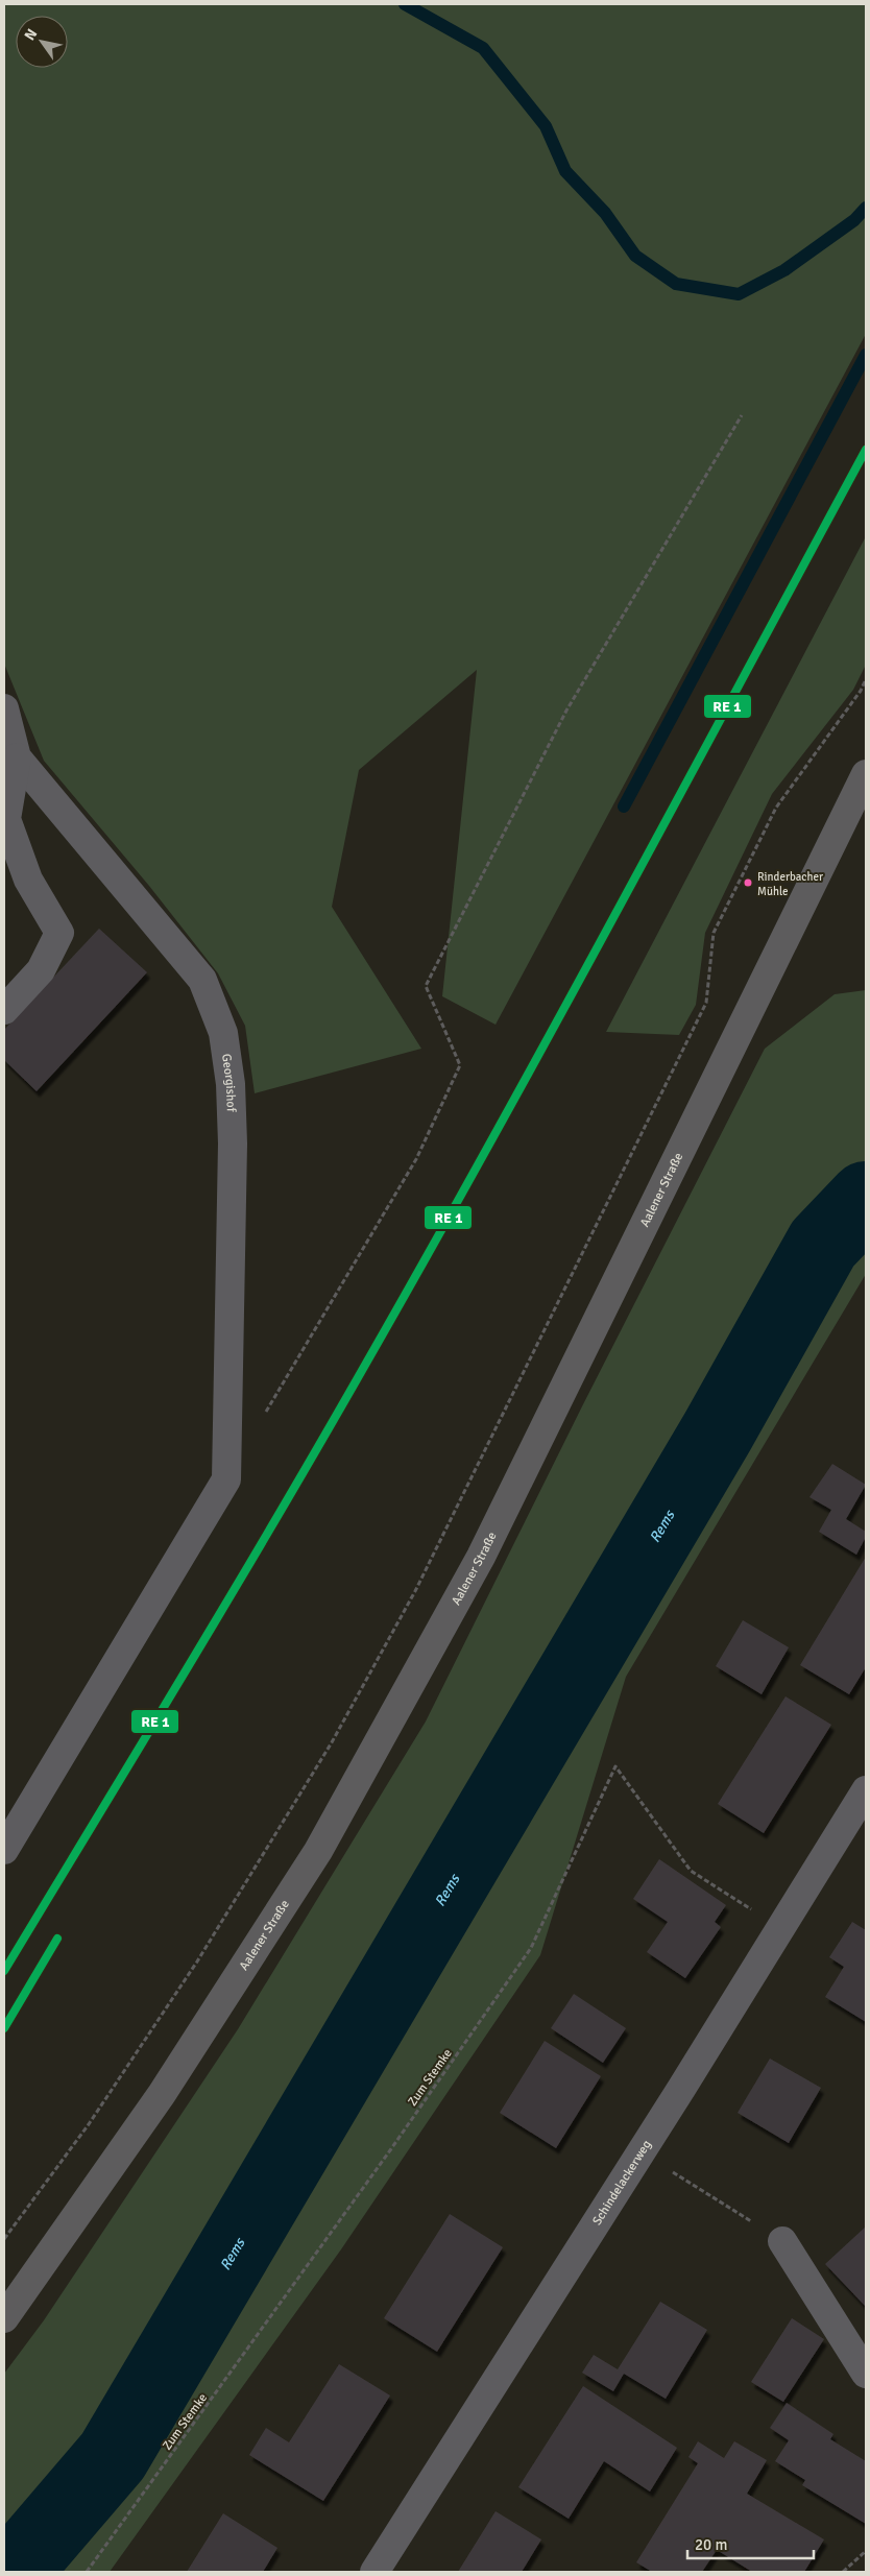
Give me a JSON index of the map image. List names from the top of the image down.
{
  "streets": {
    "main road": ["Aalener Straße"],
    "street": ["Georgishof", "Schindelackerweg"],
    "path": ["Zum Stemke"]
  },
  "crossings": [
    ["Zum Stemke", "Schindelackerweg"]
  ],
  "water": ["Rems"],
  "places": ["Rinderbacher Mühle"],
  "scale_bar": "20 m",
  "north": "top left"
}
